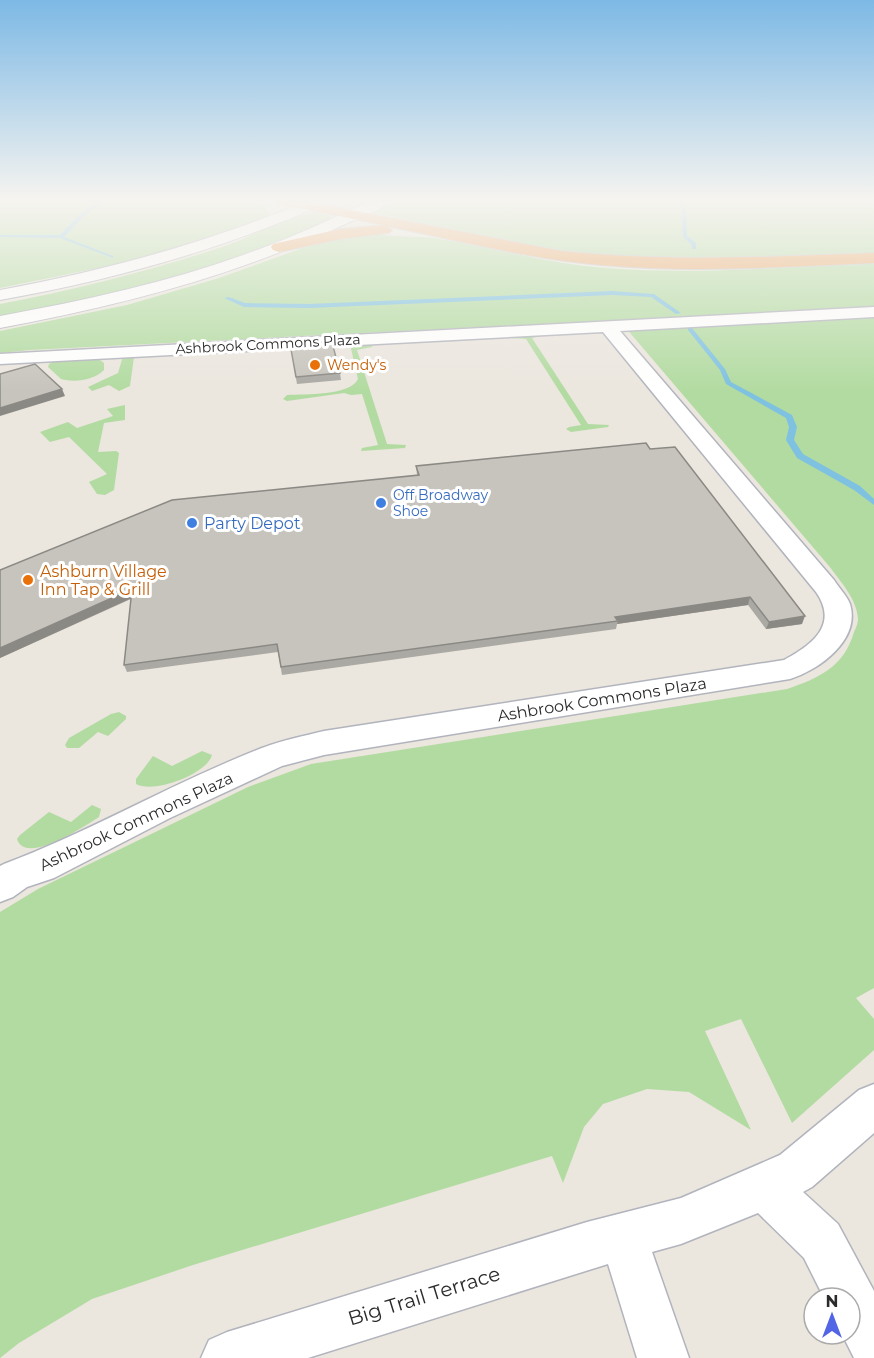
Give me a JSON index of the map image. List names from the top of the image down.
{
  "streets": {
    "street": ["Ashbrook Commons Plaza", "Big Trail Terrace"]
  },
  "places": [
    "Wendy's",
    "Off Broadway Shoe",
    "Party Depot",
    "Ashburn Village Inn Tap & Grill"
  ],
  "north": "top"
}
